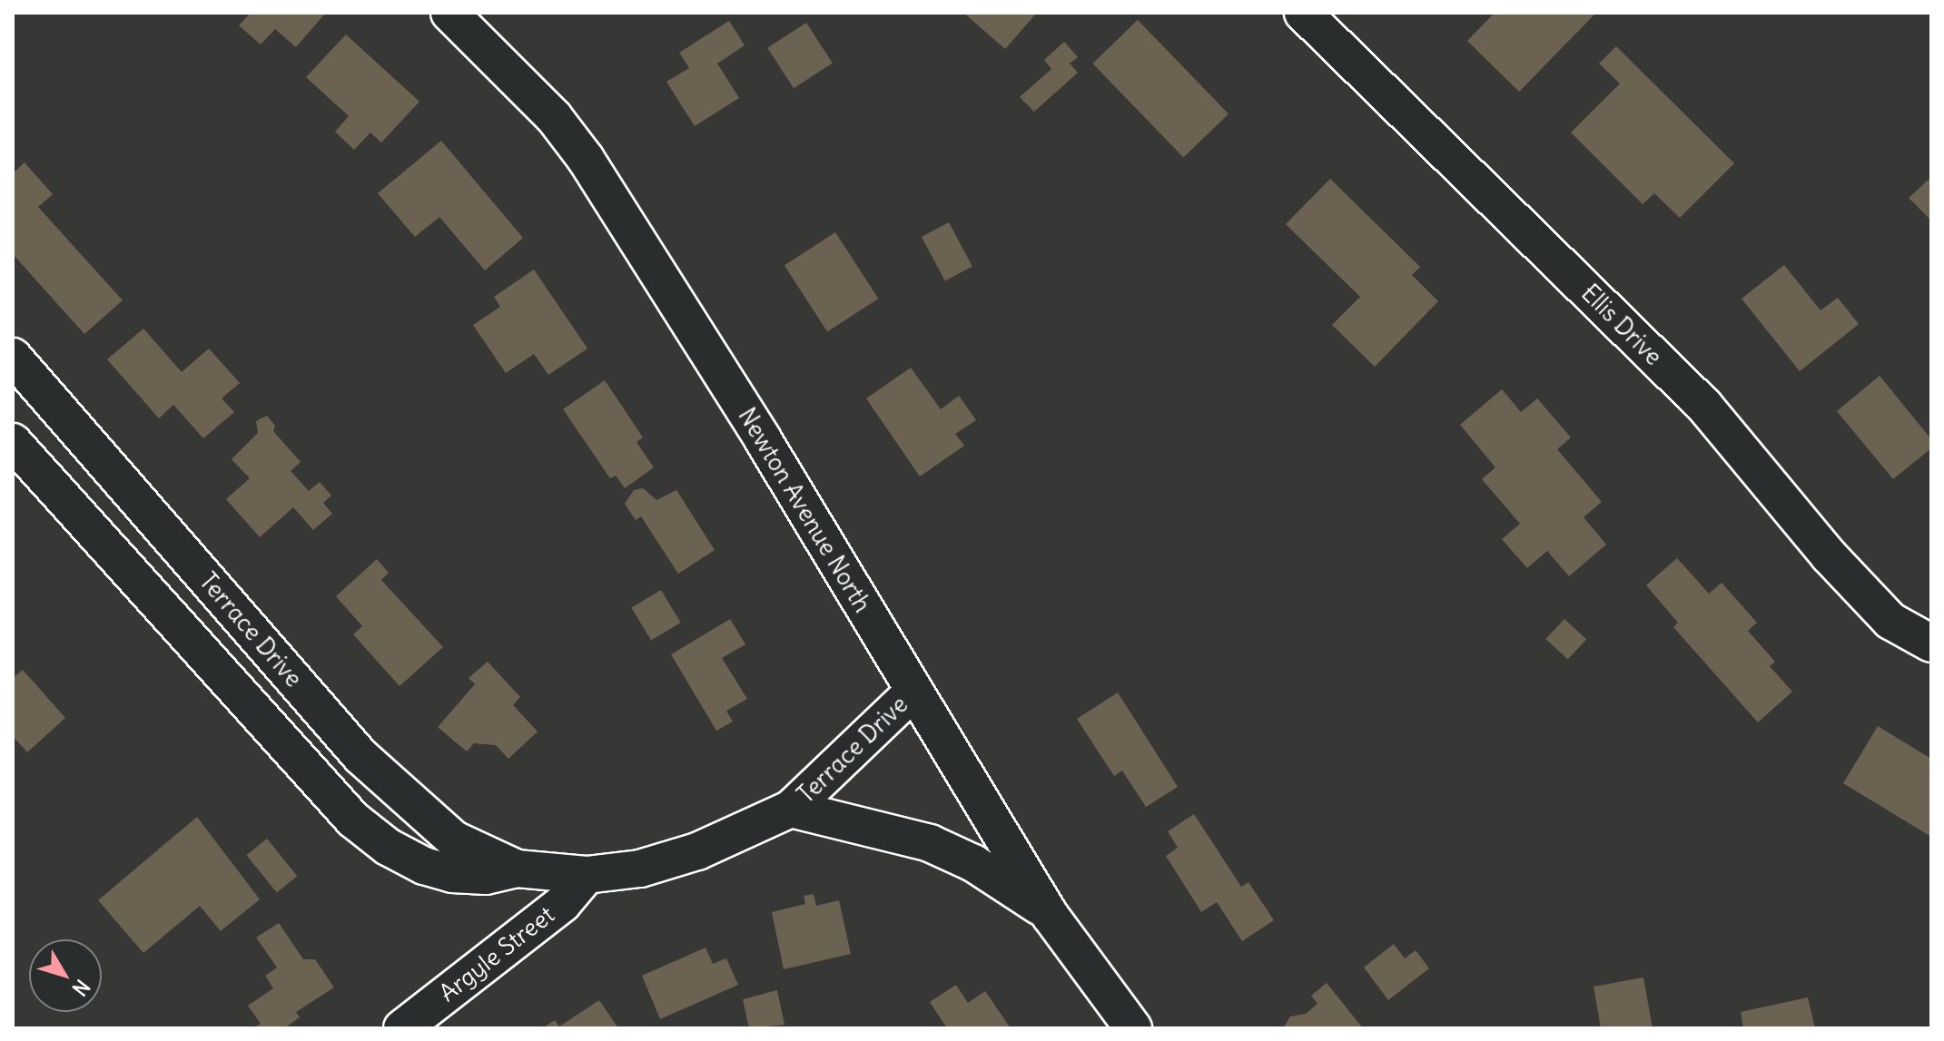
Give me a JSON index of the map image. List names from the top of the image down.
{
  "streets": {
    "street": [
      "Ellis Drive",
      "Newton Avenue North",
      "Terrace Drive",
      "Argyle Street"
    ]
  },
  "crossings": [
    ["Newton Avenue North", "Terrace Drive"],
    ["Terrace Drive", "Argyle Street"]
  ],
  "north": "bottom right"
}
